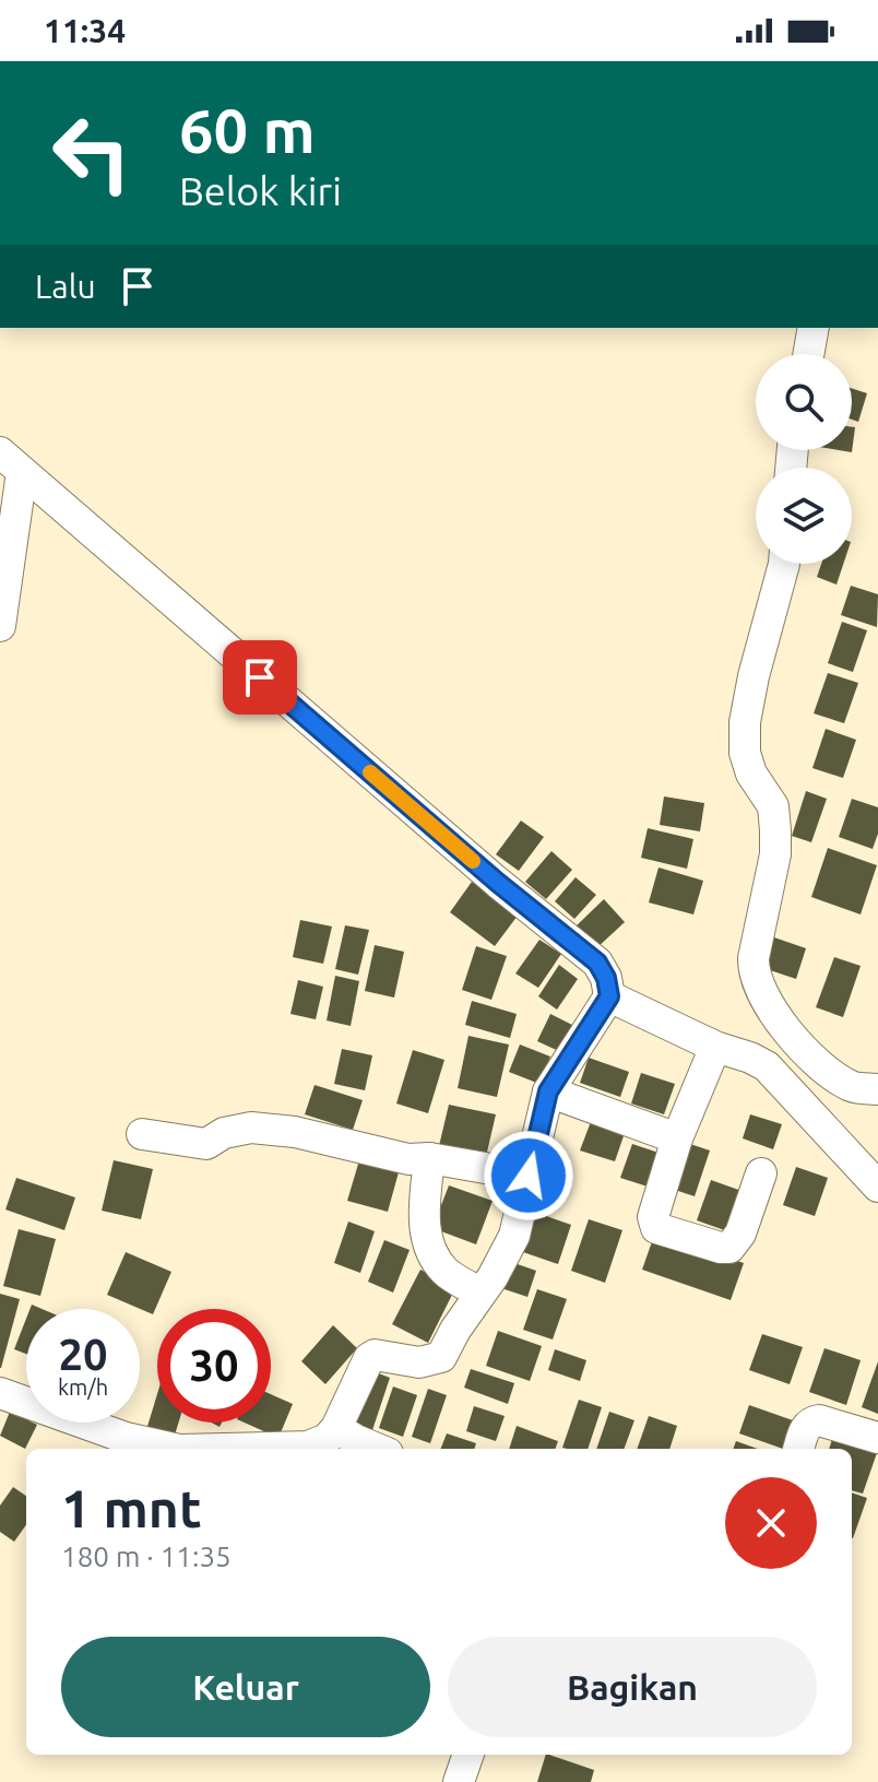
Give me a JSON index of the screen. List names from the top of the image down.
{
  "page": {
    "status": "11:34",
    "turn": ["60 m", "Belok kiri"],
    "then": "Lalu",
    "speed": "20 km/h",
    "limit": "30",
    "heading": ["1 mnt", "180 m · 11:35"],
    "buttons": ["Keluar", "Bagikan"]
  }
}
